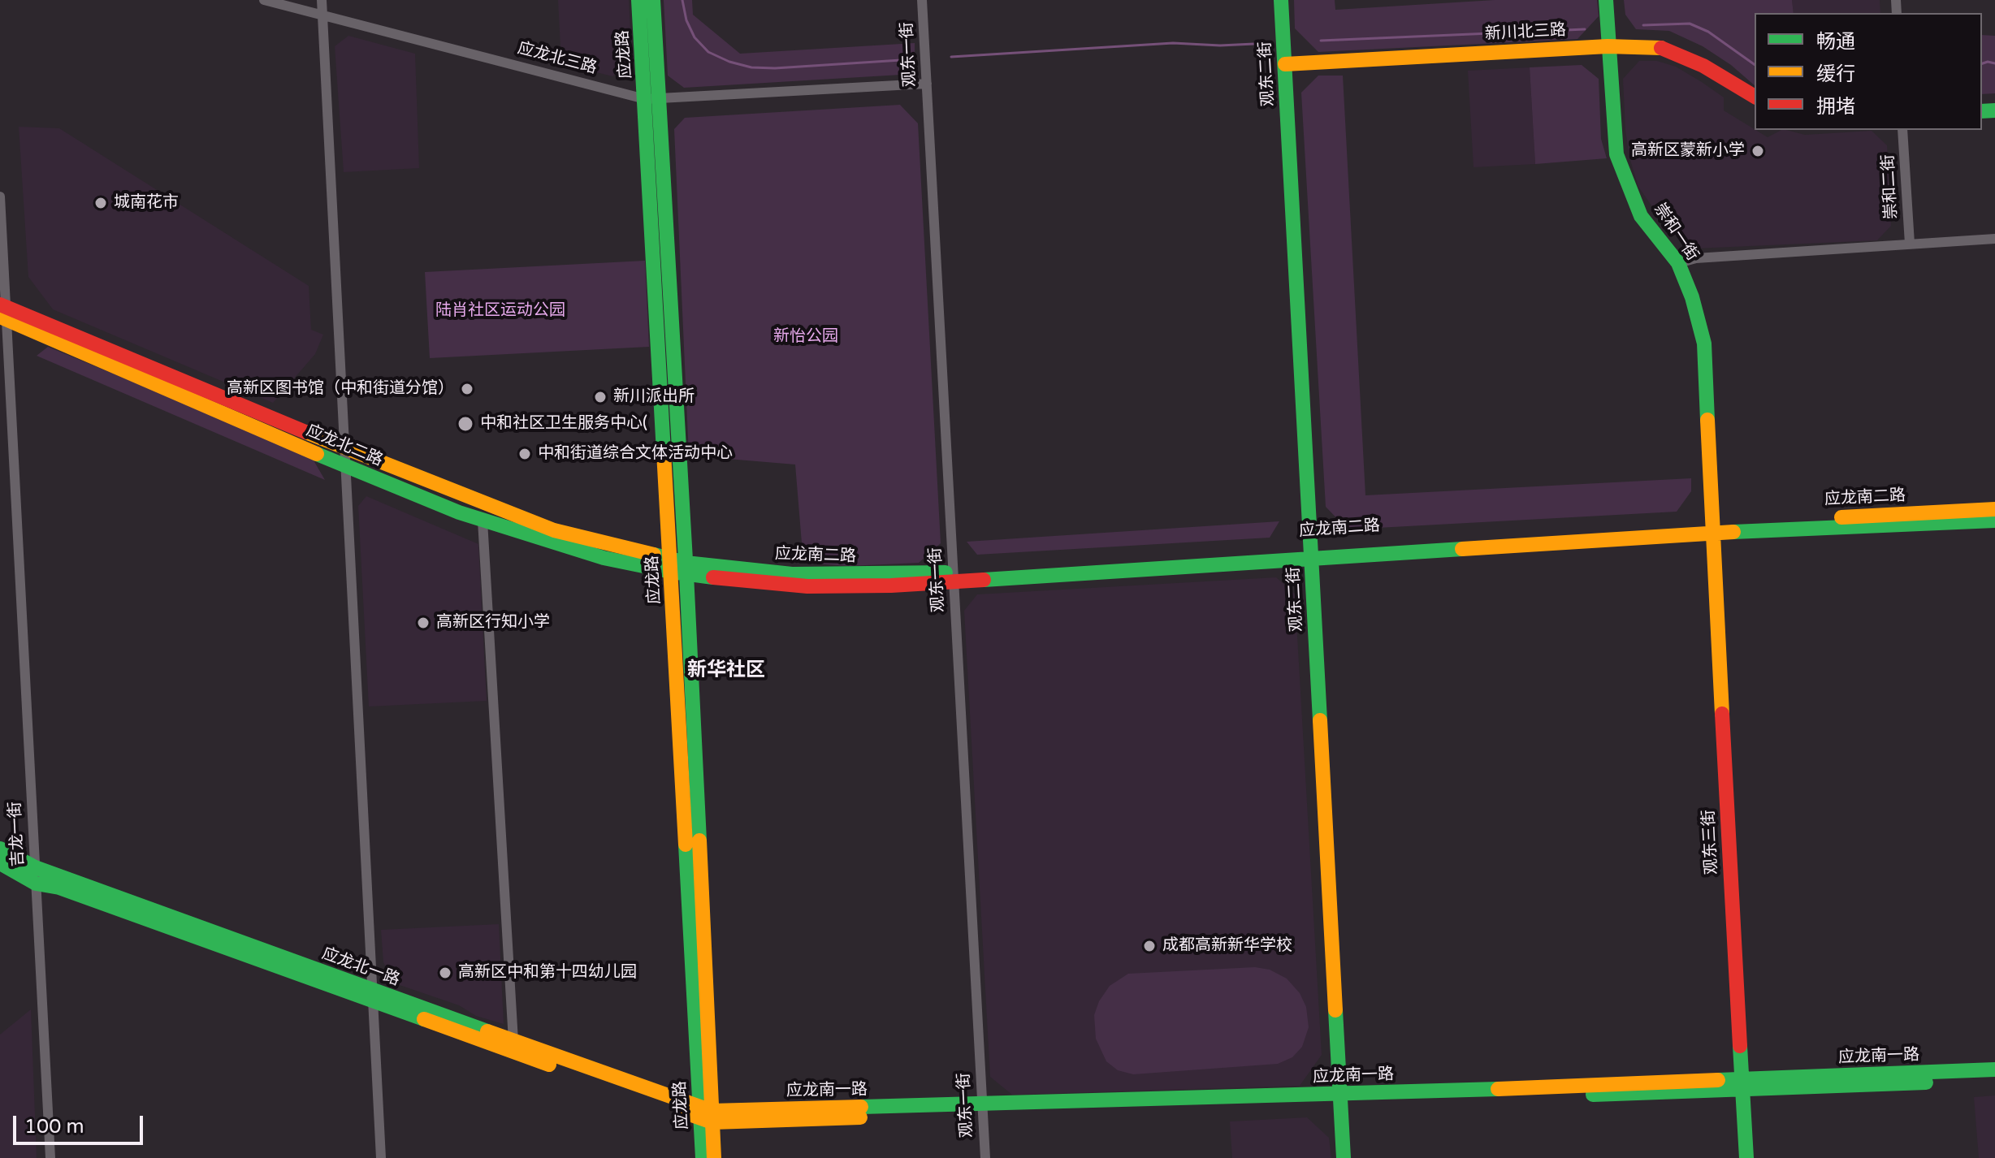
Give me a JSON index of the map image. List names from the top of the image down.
{
  "streets": {
    "street": [
      "新川北三路",
      "应龙路",
      "观东一街",
      "应龙北三路",
      "观东二街",
      "崇和二街",
      "崇和一街",
      "应龙北二路",
      "应龙南二路",
      "吉龙一街",
      "观东三街",
      "应龙北一路",
      "应龙南一路"
    ]
  },
  "crossings": [
    ["新川北三路", "观东二街"],
    ["新川北三路", "崇和一街"],
    ["应龙路", "应龙北三路"],
    ["应龙路", "应龙北二路"],
    ["应龙路", "应龙南二路"],
    ["应龙路", "应龙北一路"],
    ["应龙路", "应龙南一路"],
    ["观东一街", "应龙北三路"],
    ["观东一街", "应龙南二路"],
    ["观东一街", "应龙南一路"],
    ["观东二街", "应龙南二路"],
    ["观东二街", "应龙南一路"],
    ["崇和一街", "应龙南二路"],
    ["崇和一街", "观东三街"],
    ["应龙北二路", "应龙南二路"],
    ["应龙北二路", "吉龙一街"],
    ["应龙南二路", "观东三街"],
    ["吉龙一街", "应龙北一路"],
    ["观东三街", "应龙南一路"],
    ["应龙北一路", "应龙南一路"]
  ],
  "districts": ["新华社区"],
  "parks": ["陆肖社区运动公园", "新怡公园"],
  "places": [
    "高新区蒙新小学",
    "城南花市",
    "高新区图书馆（中和街道分馆）",
    "新川派出所",
    "中和社区卫生服务中心(",
    "中和街道综合文体活动中心",
    "高新区行知小学",
    "成都高新新华学校",
    "高新区中和第十四幼儿园"
  ],
  "legend": ["畅通", "缓行", "拥堵"],
  "scale_bar": "100 m"
}
